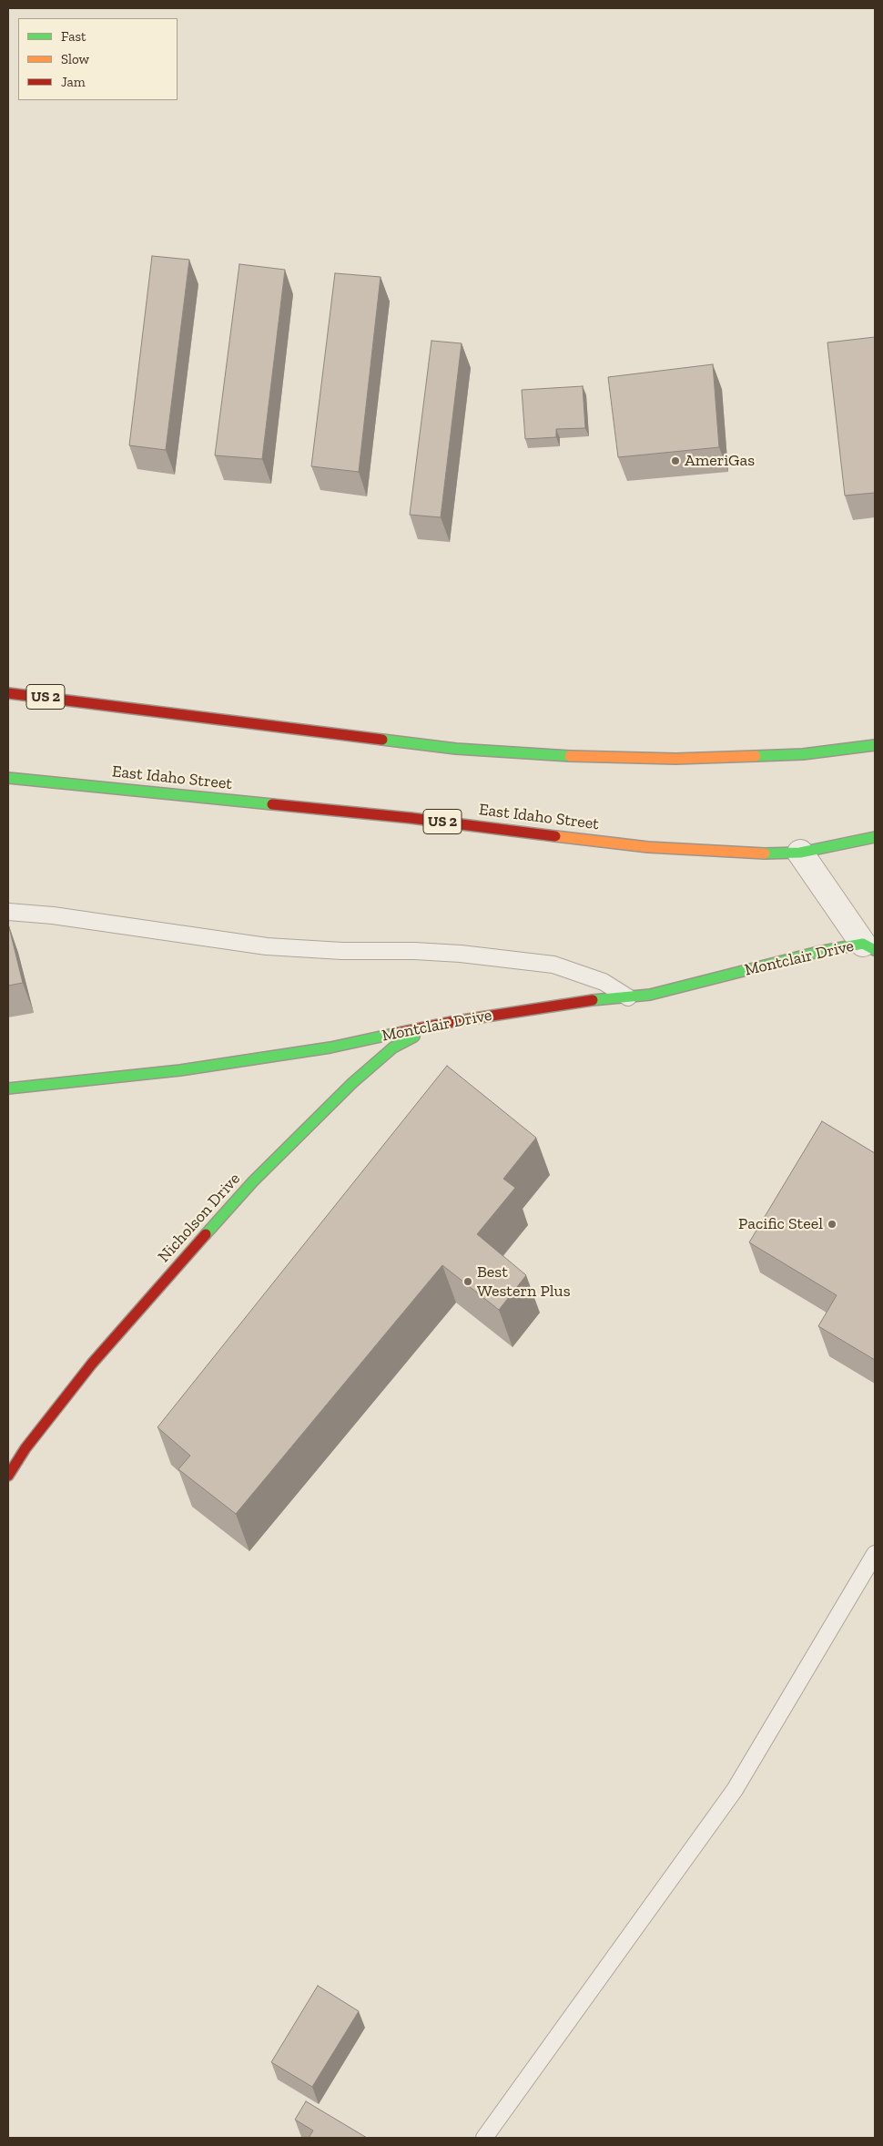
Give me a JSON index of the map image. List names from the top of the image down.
{
  "streets": {
    "main road": [
      "US 2",
      "East Idaho Street",
      "Montclair Drive",
      "Nicholson Drive"
    ]
  },
  "crossings": [
    ["East Idaho Street", "Montclair Drive"],
    ["Montclair Drive", "Nicholson Drive"]
  ],
  "places": ["AmeriGas", "Pacific Steel", "Best Western Plus"],
  "legend": ["Fast", "Slow", "Jam"]
}
